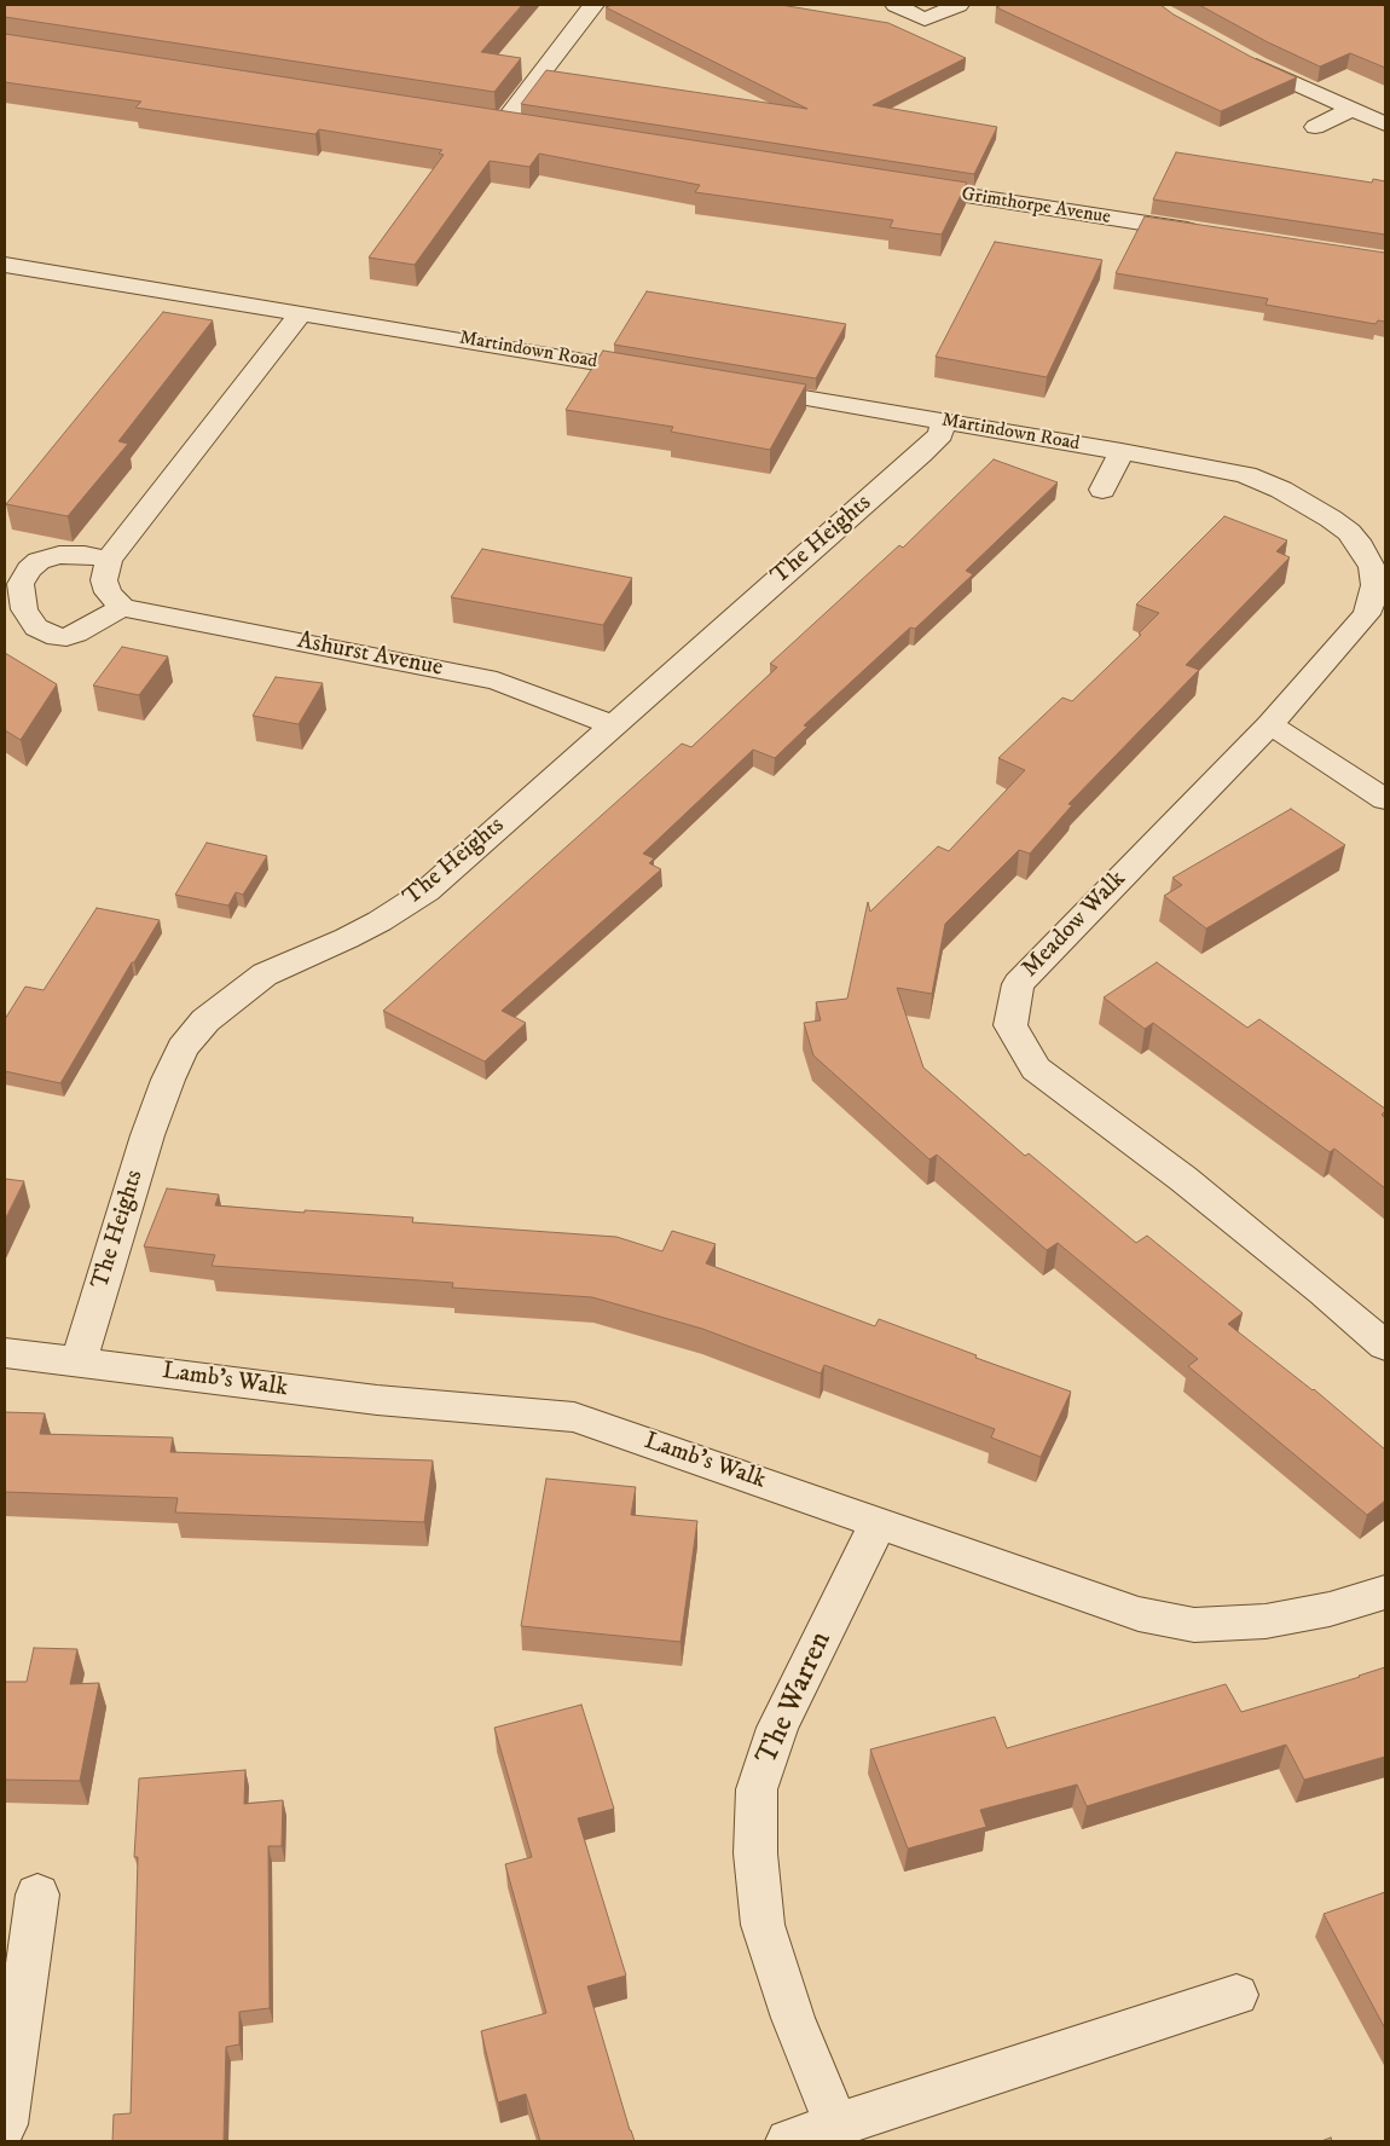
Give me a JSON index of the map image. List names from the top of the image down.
{
  "streets": {
    "street": [
      "Grimthorpe Avenue",
      "Martindown Road",
      "The Heights",
      "Ashurst Avenue",
      "Meadow Walk",
      "Lamb's Walk",
      "The Warren"
    ]
  },
  "crossings": [
    ["Martindown Road", "The Heights"],
    ["Martindown Road", "Meadow Walk"],
    ["The Heights", "Ashurst Avenue"],
    ["The Heights", "Lamb's Walk"],
    ["Lamb's Walk", "The Warren"]
  ]
}
